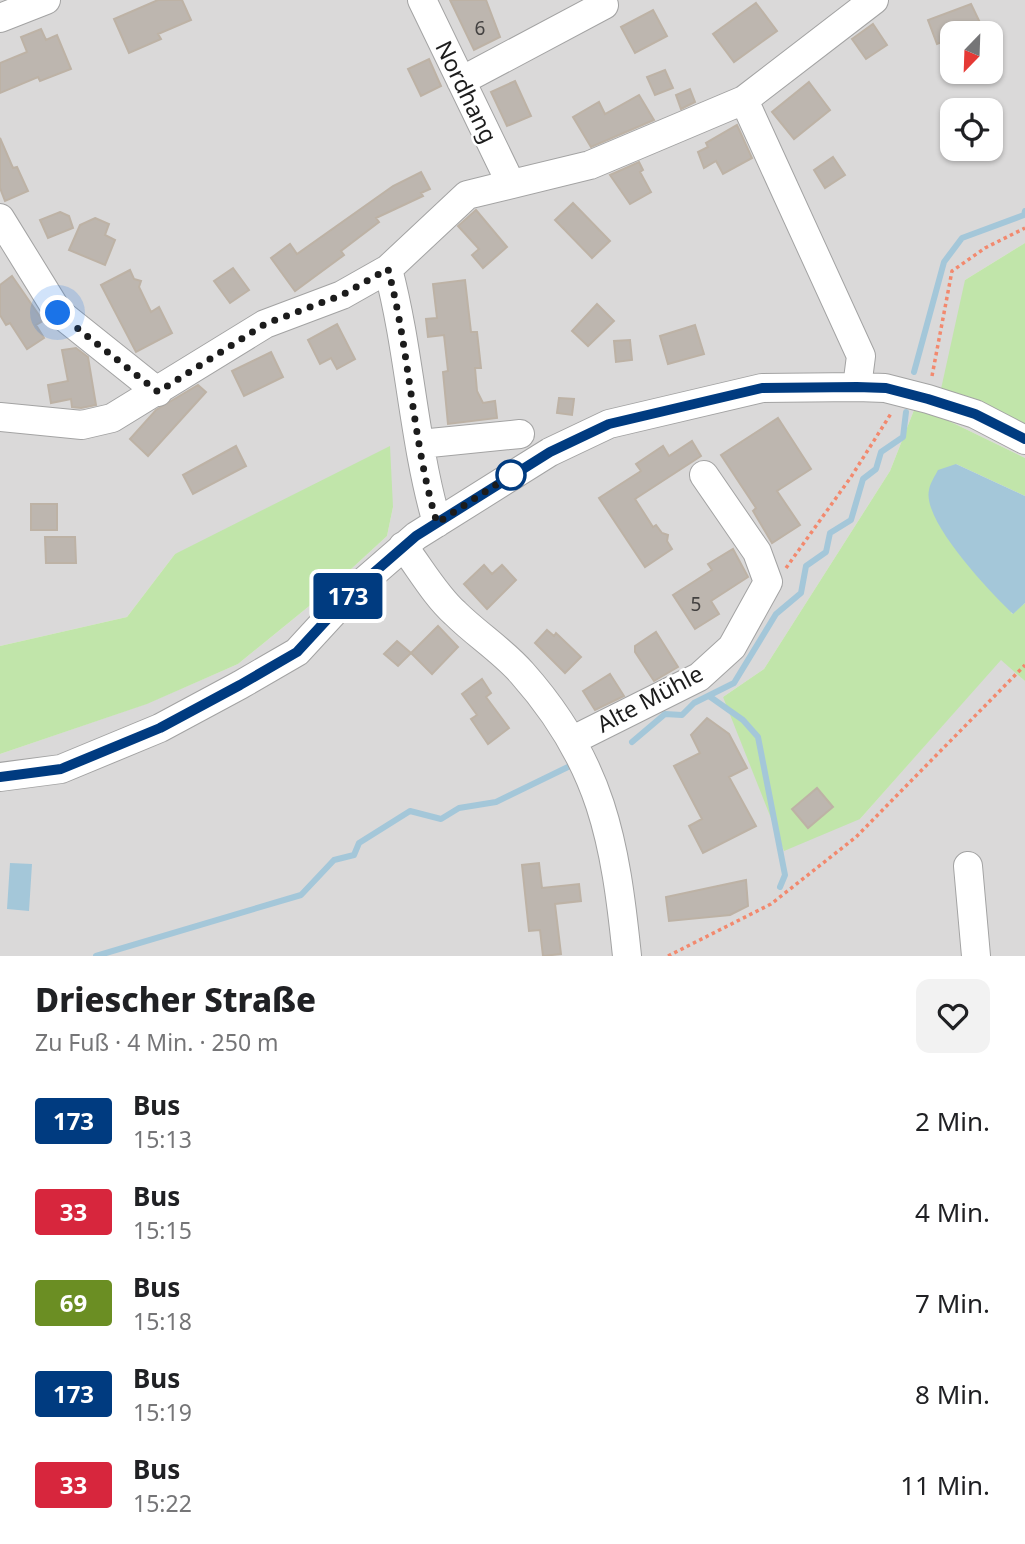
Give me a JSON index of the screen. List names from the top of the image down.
{
  "streets": {
    "street": ["Nordhang", "Alte Mühle"]
  },
  "lines": ["bus line 173"],
  "house_numbers": ["6", "5"],
  "north": "bottom left",
  "page": {
    "on_map": "173",
    "heading": ["Driescher Straße", "Zu Fuß · 4 Min. · 250 m"],
    "list": [
      {
        "mark": "173",
        "name": "Bus",
        "note": "15:13",
        "value": "2 Min."
      },
      {
        "mark": "33",
        "name": "Bus",
        "note": "15:15",
        "value": "4 Min."
      },
      {
        "mark": "69",
        "name": "Bus",
        "note": "15:18",
        "value": "7 Min."
      },
      {
        "mark": "173",
        "name": "Bus",
        "note": "15:19",
        "value": "8 Min."
      },
      {
        "mark": "33",
        "name": "Bus",
        "note": "15:22",
        "value": "11 Min."
      }
    ]
  }
}
